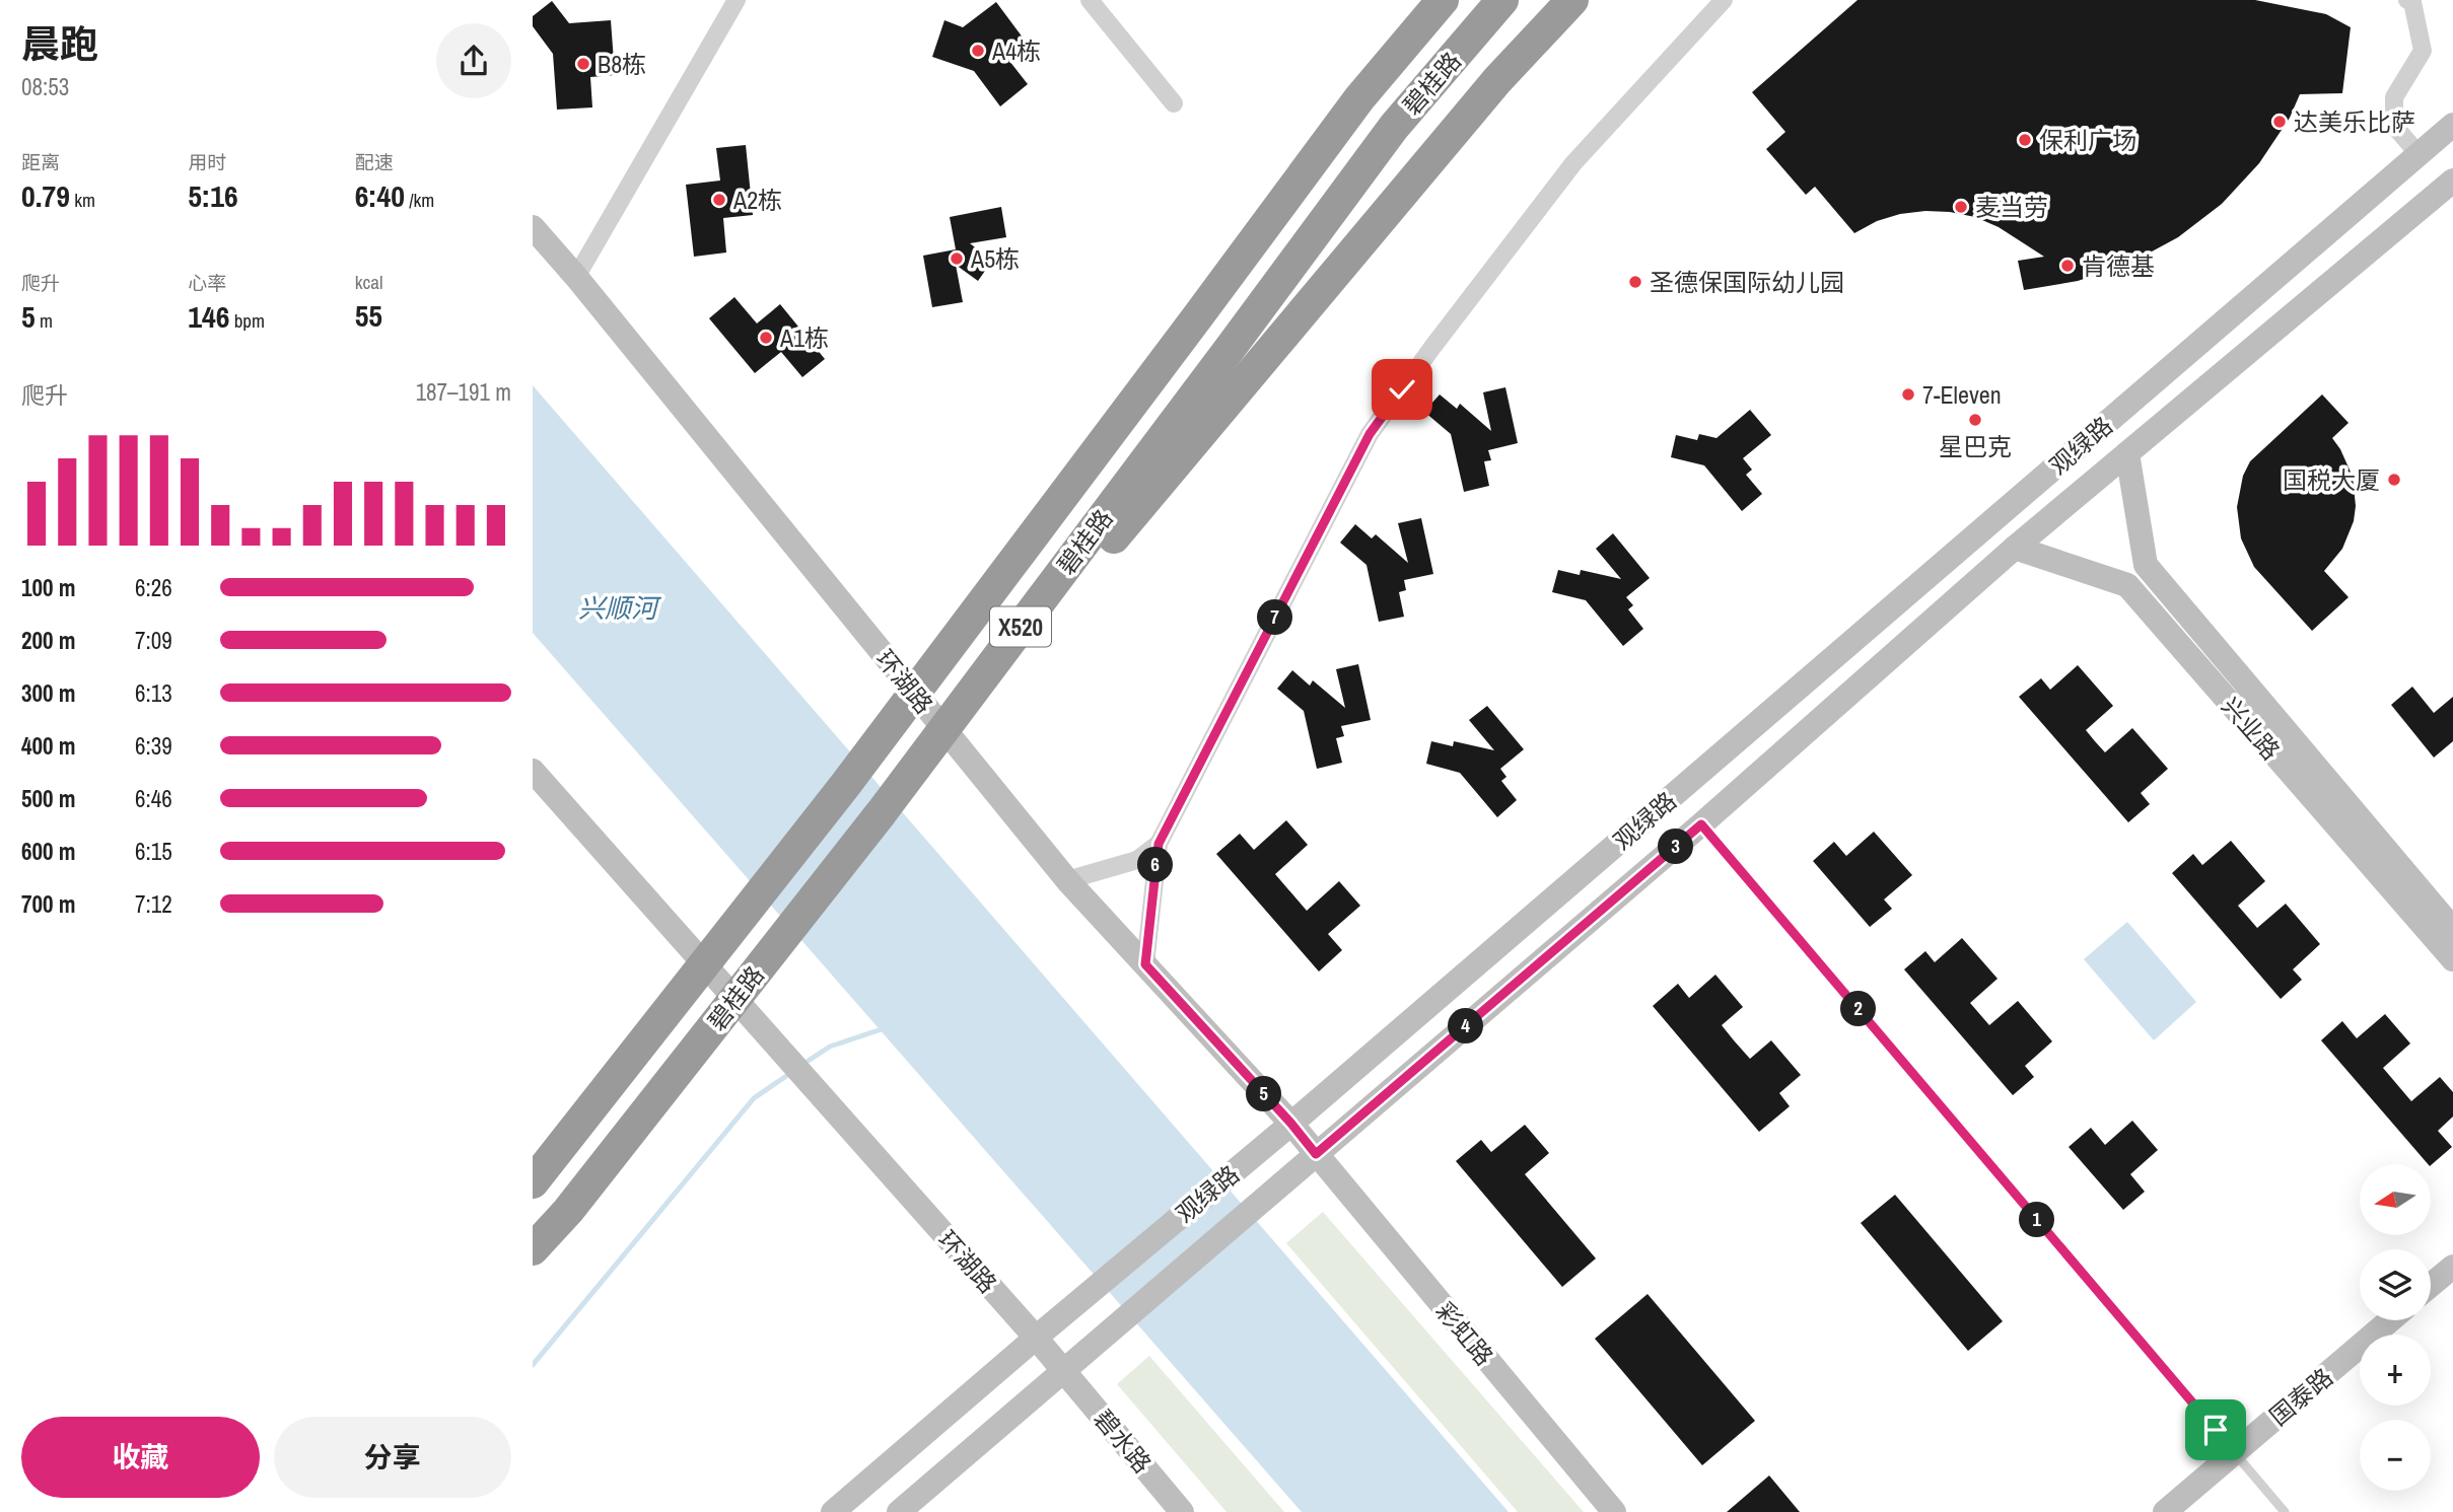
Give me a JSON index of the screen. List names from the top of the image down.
{
  "streets": {
    "highway": ["碧桂路", "X520"],
    "main road": [
      "观绿路",
      "环湖路",
      "兴业路",
      "彩虹路",
      "国泰路",
      "碧水路"
    ]
  },
  "crossings": [
    ["观绿路", "环湖路"],
    ["观绿路", "兴业路"],
    ["观绿路", "彩虹路"],
    ["观绿路", "碧水路"],
    ["环湖路", "彩虹路"],
    ["环湖路", "碧水路"]
  ],
  "water": ["兴顺河"],
  "places": [
    "A4栋",
    "B8栋",
    "达美乐比萨",
    "保利广场",
    "A2栋",
    "麦当劳",
    "A5栋",
    "肯德基",
    "圣德保国际幼儿园",
    "A1栋",
    "7-Eleven",
    "星巴克",
    "国税大厦"
  ],
  "north": "left",
  "page": {
    "heading": ["晨跑", "08:53"],
    "stats": [
      ["距离", "0.79 km"],
      ["用时", "5:16"],
      ["配速", "6:40 /km"],
      ["爬升", "5 m"],
      ["心率", "146 bpm"],
      ["kcal", "55"]
    ],
    "chart": ["爬升", "187–191 m"],
    "list": [
      {
        "name": "100 m",
        "note": "6:26"
      },
      {
        "name": "200 m",
        "note": "7:09"
      },
      {
        "name": "300 m",
        "note": "6:13"
      },
      {
        "name": "400 m",
        "note": "6:39"
      },
      {
        "name": "500 m",
        "note": "6:46"
      },
      {
        "name": "600 m",
        "note": "6:15"
      },
      {
        "name": "700 m",
        "note": "7:12"
      }
    ],
    "pins": [
      "7",
      "3",
      "6",
      "2",
      "4",
      "5",
      "1"
    ],
    "map_buttons": ["+", "−"],
    "buttons": ["收藏", "分享"]
  }
}
